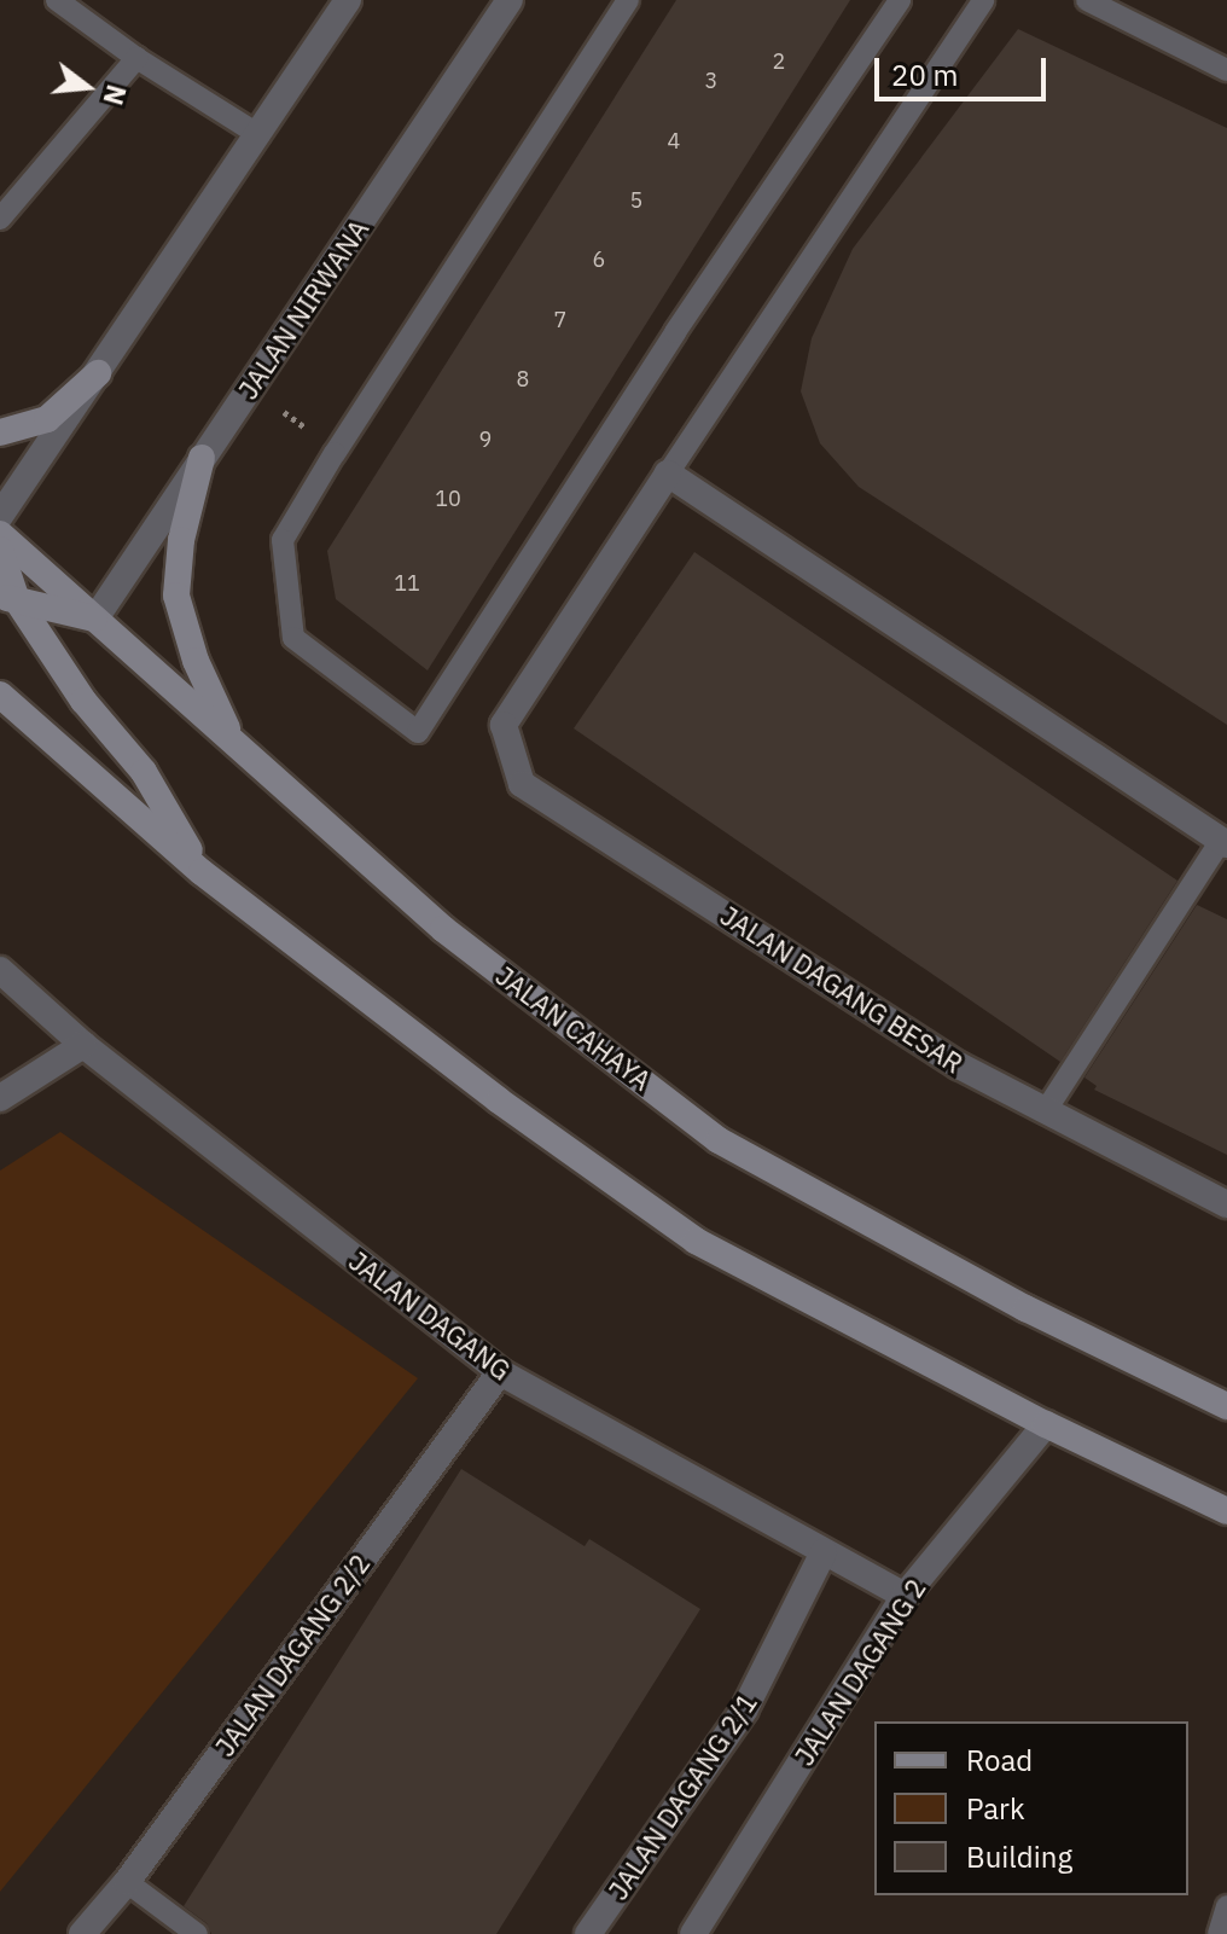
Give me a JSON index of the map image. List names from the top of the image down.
{
  "streets": {
    "main road": ["JALAN CAHAYA"],
    "street": [
      "JALAN NIRWANA",
      "JALAN DAGANG BESAR",
      "JALAN DAGANG",
      "JALAN DAGANG 2/2",
      "JALAN DAGANG 2",
      "JALAN DAGANG 2/1"
    ]
  },
  "crossings": [
    ["JALAN NIRWANA", "JALAN CAHAYA"],
    ["JALAN DAGANG", "JALAN DAGANG 2/2"],
    ["JALAN DAGANG", "JALAN DAGANG 2"],
    ["JALAN DAGANG", "JALAN DAGANG 2/1"]
  ],
  "house_numbers": [
    "2",
    "3",
    "4",
    "5",
    "6",
    "7",
    "8",
    "9",
    "10",
    "11"
  ],
  "legend": ["Road", "Park", "Building"],
  "scale_bar": "20 m",
  "north": "right"
}
